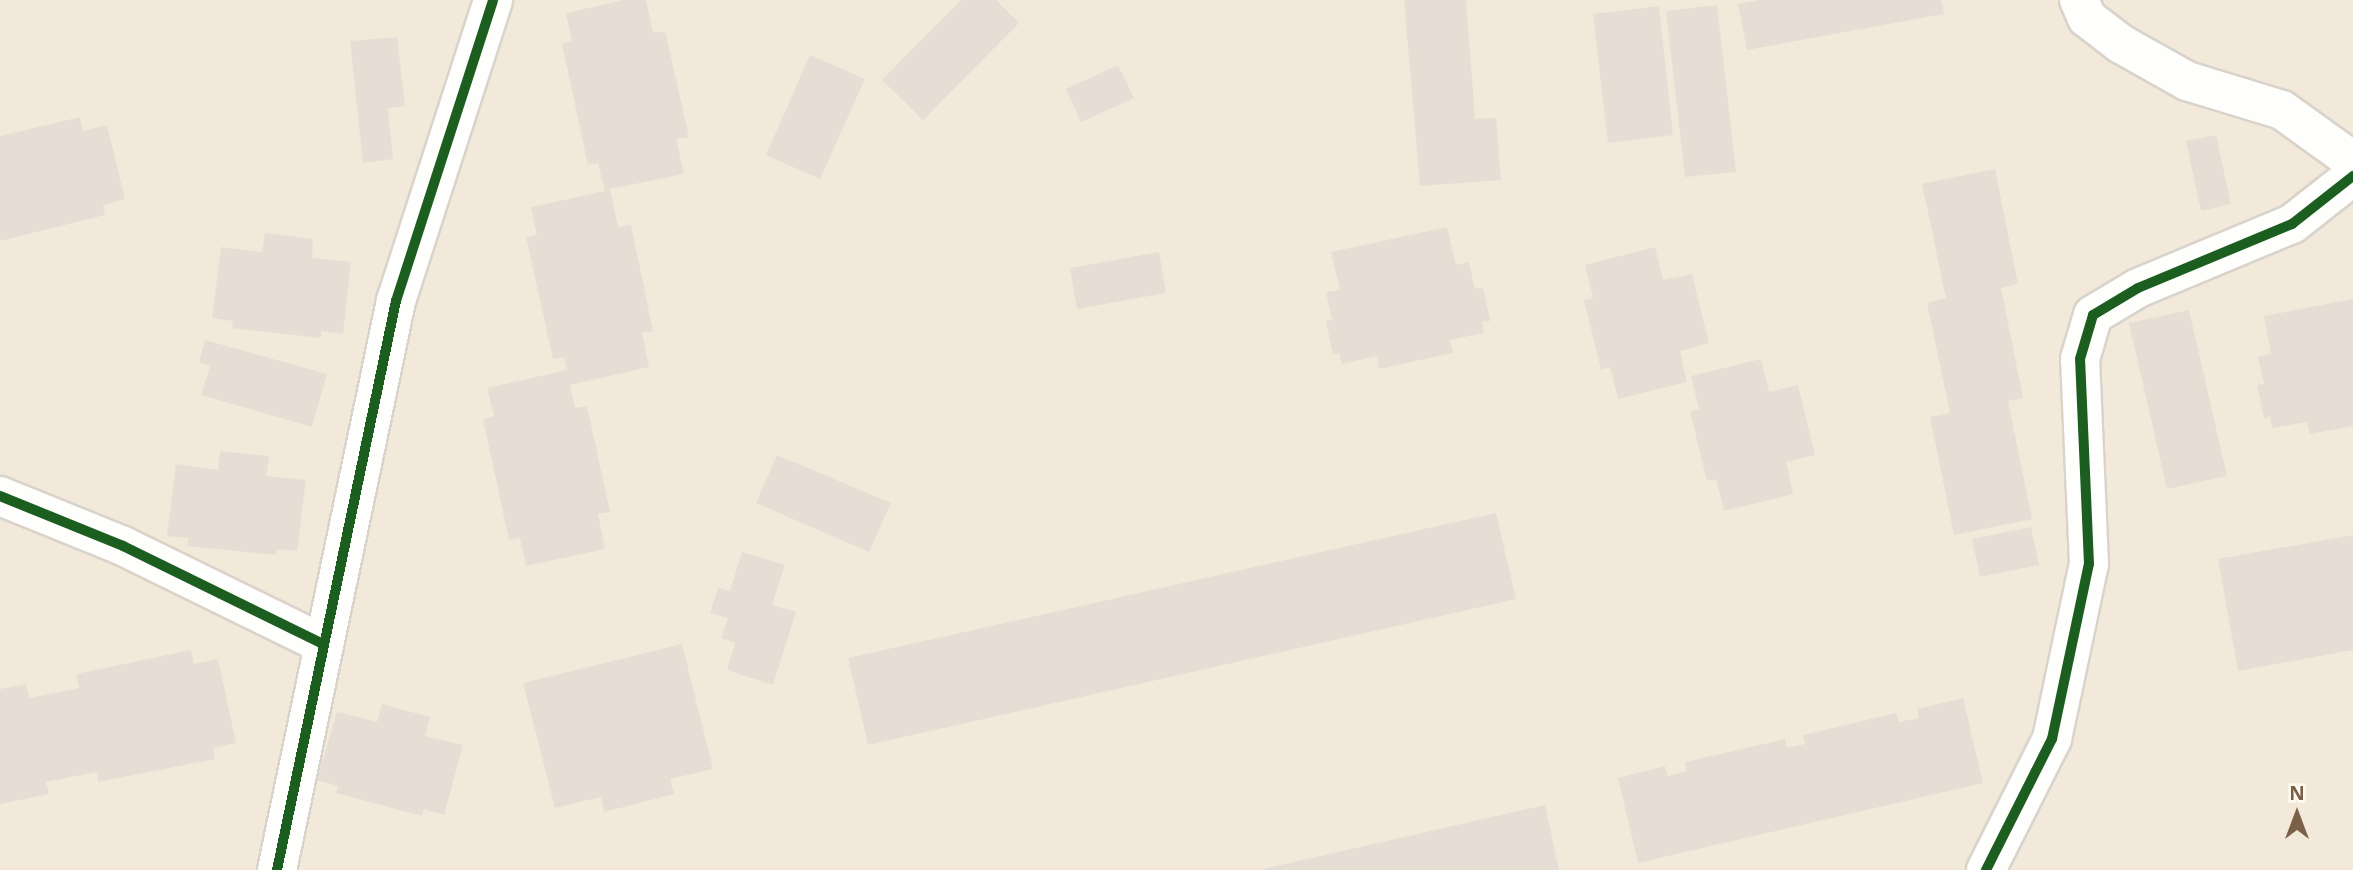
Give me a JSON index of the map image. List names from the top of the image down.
{
  "north": "top"
}
